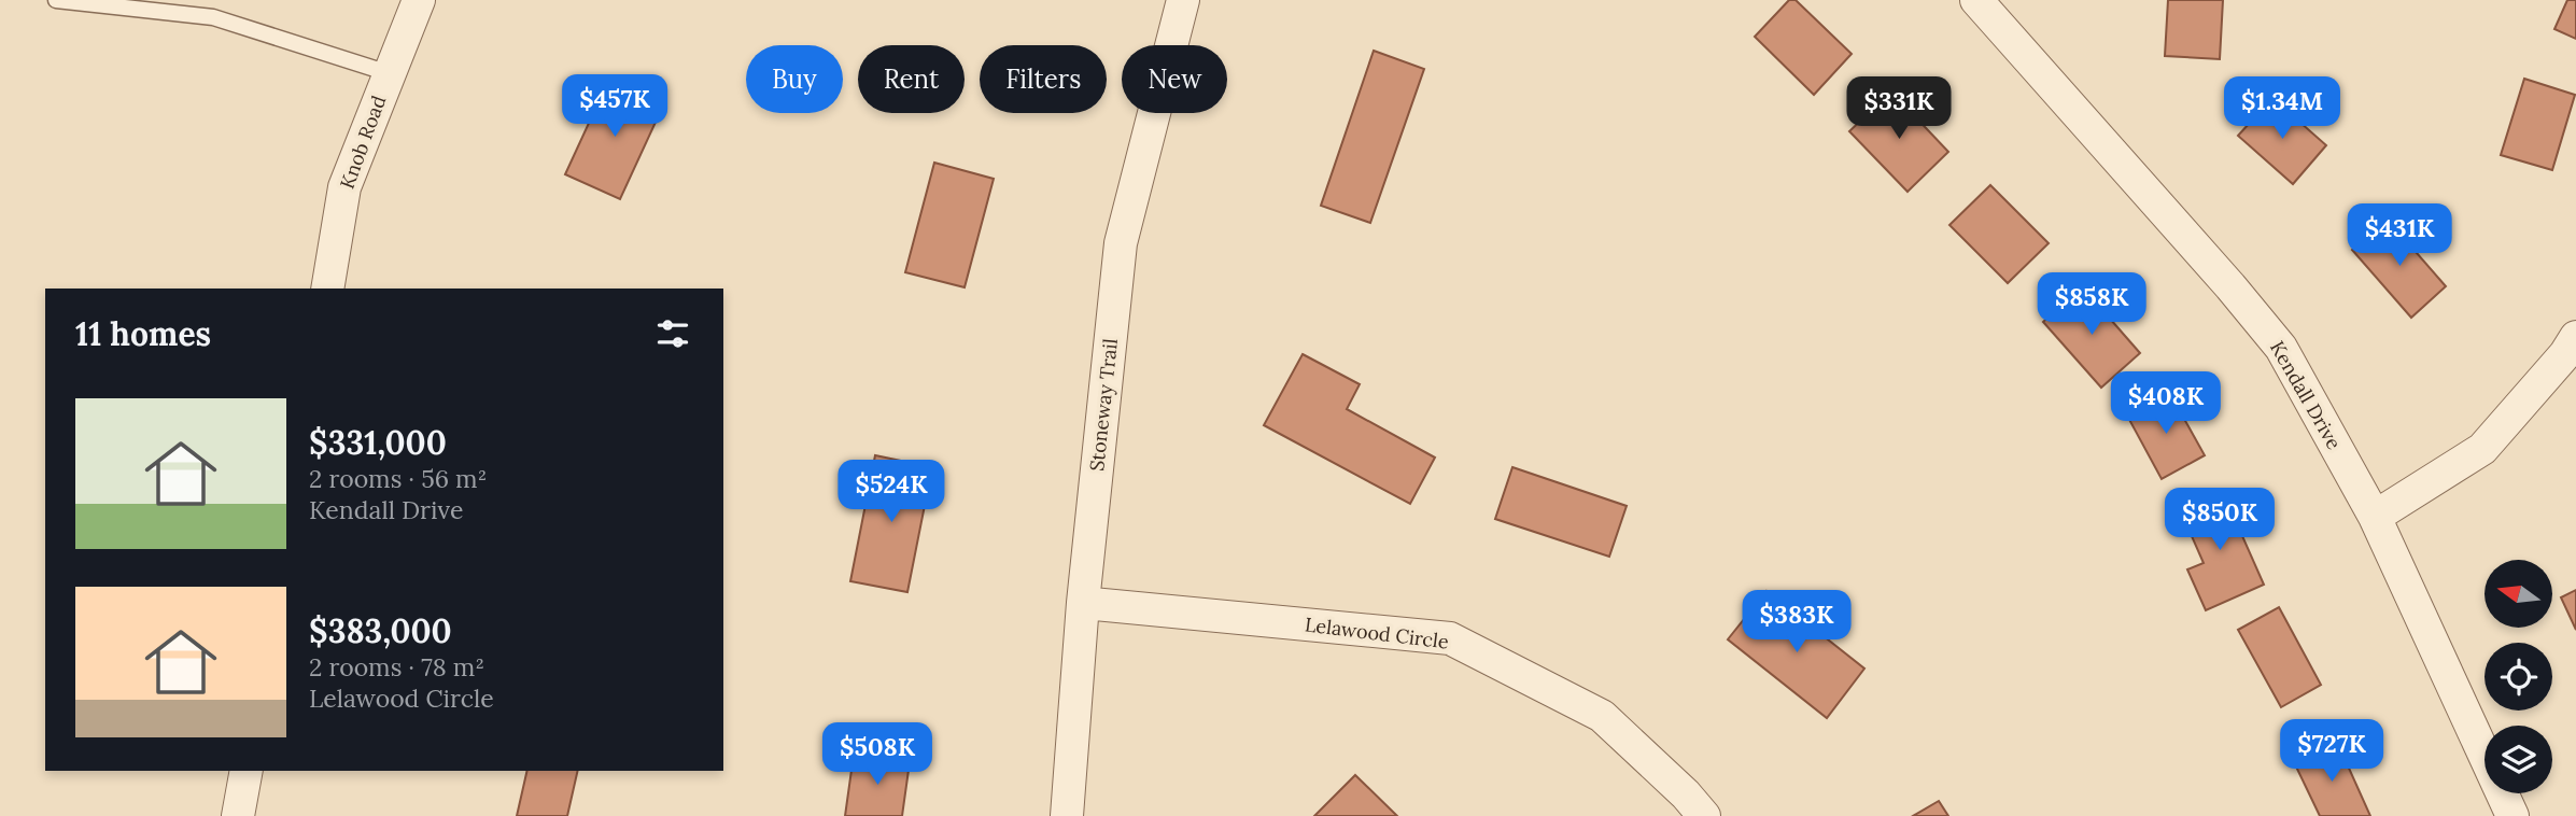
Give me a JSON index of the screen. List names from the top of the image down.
{
  "streets": {
    "street": [
      "Knob Road",
      "Kendall Drive",
      "Stoneway Trail",
      "Lelawood Circle"
    ]
  },
  "crossings": [
    ["Stoneway Trail", "Lelawood Circle"]
  ],
  "north": "left",
  "page": {
    "chip": [
      "Buy",
      "Rent",
      "Filters",
      "New"
    ],
    "price": [
      "$457K",
      "$331K",
      "$1.34M",
      "$431K",
      "$858K",
      "$408K",
      "$524K",
      "$850K",
      "$383K",
      "$727K",
      "$508K"
    ],
    "heading": "11 homes",
    "list": [
      {
        "name": "$331,000",
        "note": "2 rooms · 56 m² · Kendall Drive"
      },
      {
        "name": "$383,000",
        "note": "2 rooms · 78 m² · Lelawood Circle"
      }
    ]
  }
}
